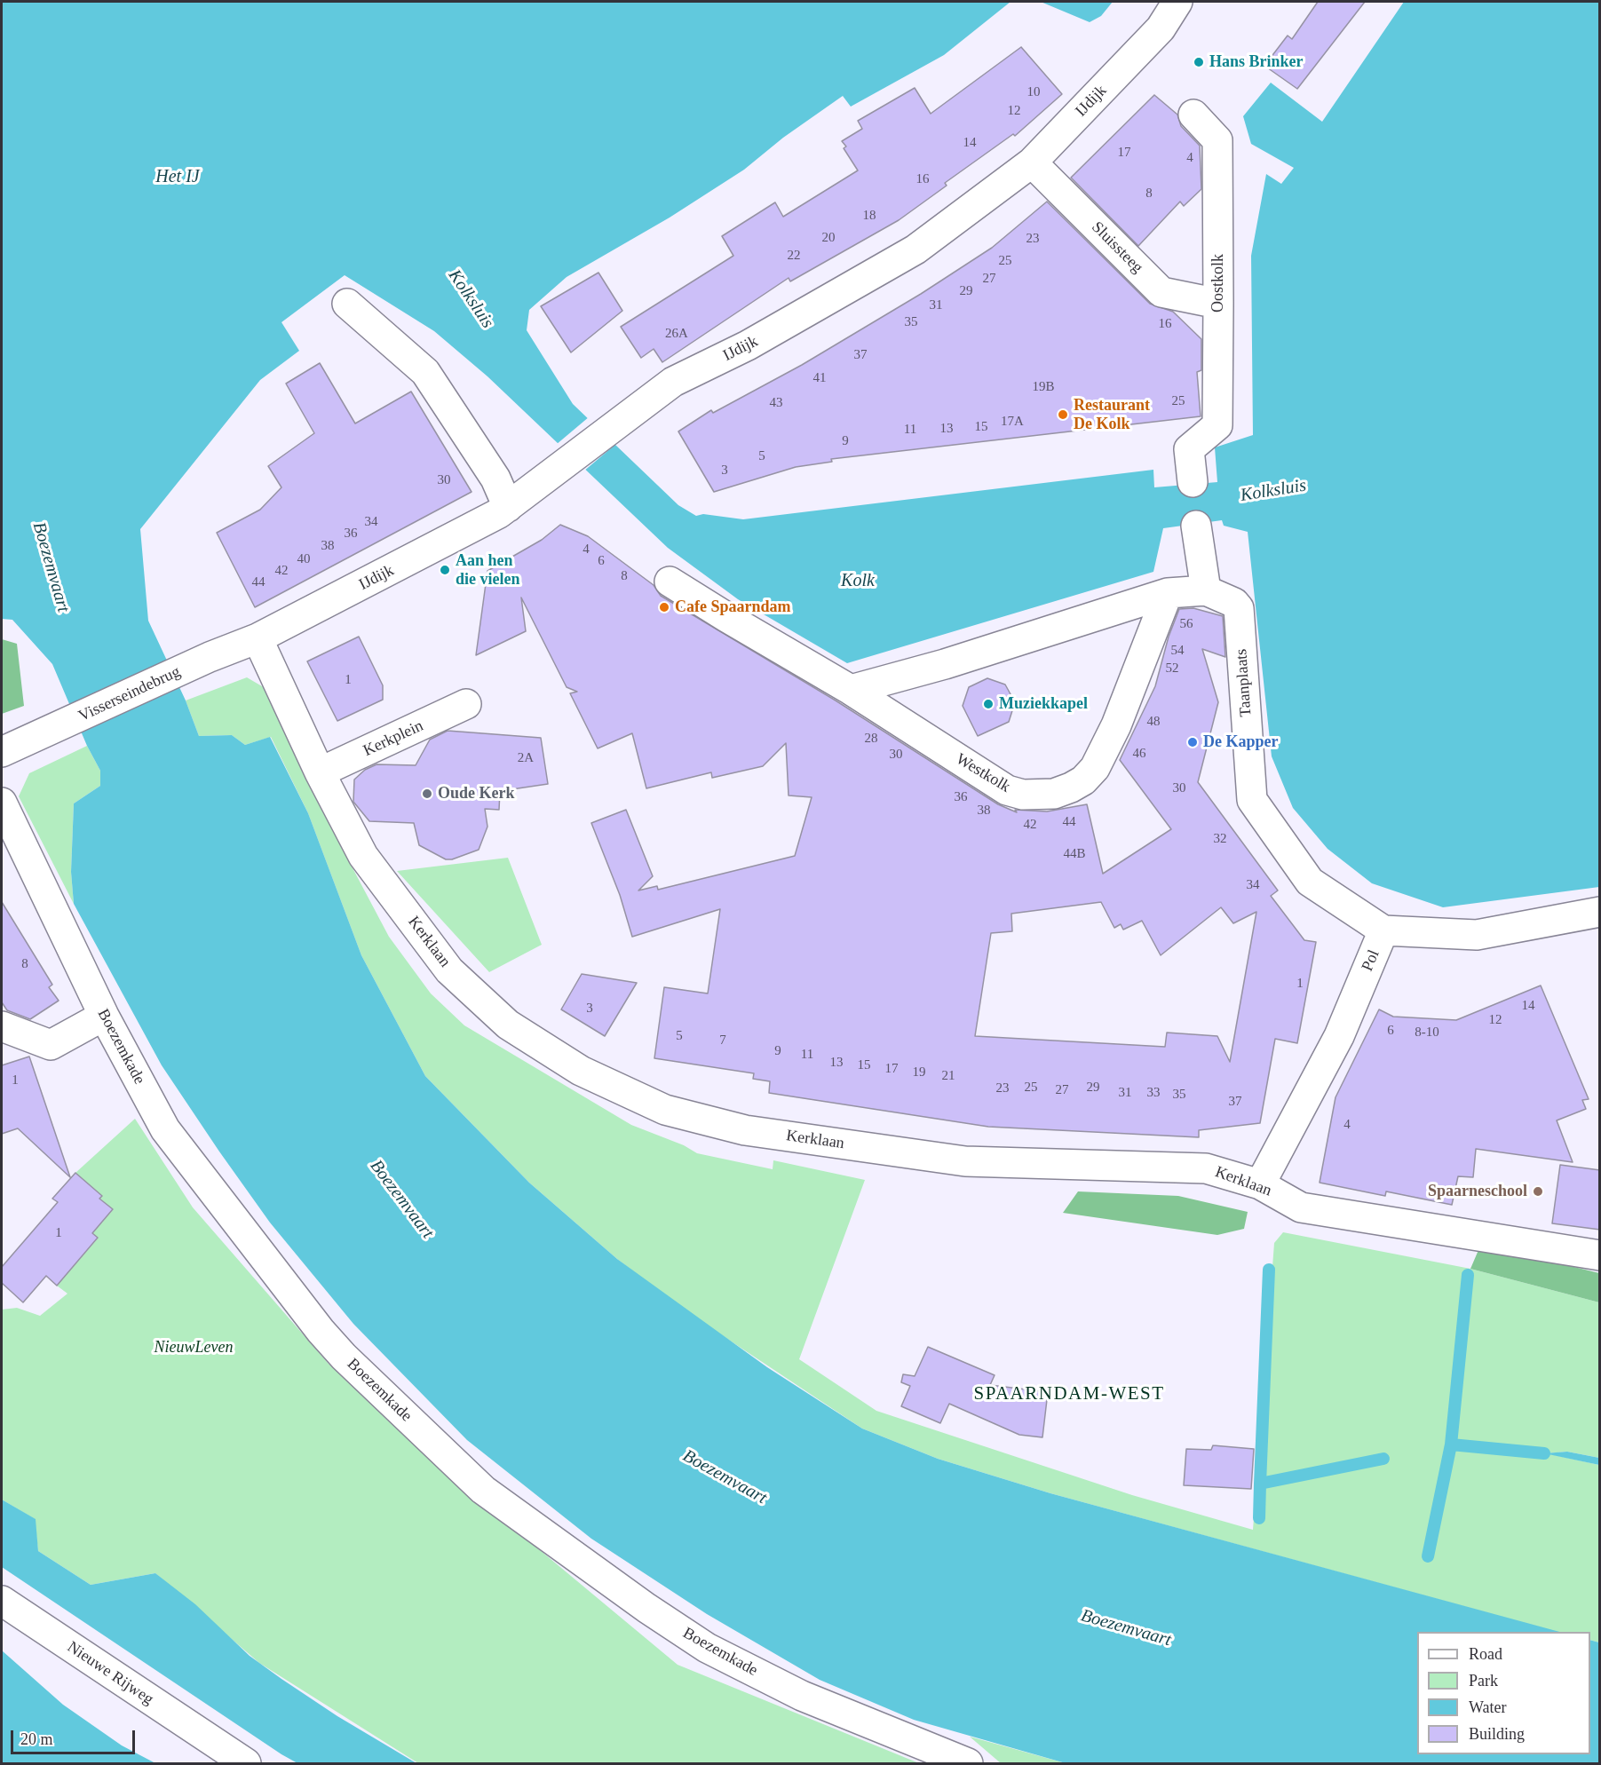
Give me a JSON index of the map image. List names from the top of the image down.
{
  "streets": {
    "street": [
      "IJdijk",
      "Sluissteeg",
      "Oostkolk",
      "Taanplaats",
      "Visserseindebrug",
      "Kerkplein",
      "Westkolk",
      "Kerklaan",
      "Pol",
      "Boezemkade",
      "Nieuwe Rijweg"
    ]
  },
  "crossings": [
    ["IJdijk", "Sluissteeg"],
    ["IJdijk", "Visserseindebrug"],
    ["IJdijk", "Kerklaan"],
    ["Sluissteeg", "Oostkolk"],
    ["Taanplaats", "Pol"],
    ["Visserseindebrug", "Kerklaan"],
    ["Kerkplein", "Kerklaan"],
    ["Kerklaan", "Pol"]
  ],
  "districts": ["SPAARNDAM-WEST"],
  "water": [
    "Het IJ",
    "Kolksluis",
    "Boezemvaart",
    "Kolk"
  ],
  "parks": ["NieuwLeven"],
  "places": [
    "Hans Brinker",
    "Restaurant De Kolk",
    "Aan hen die vielen",
    "Cafe Spaarndam",
    "Muziekkapel",
    "De Kapper",
    "Oude Kerk",
    "Spaarneschool"
  ],
  "house_numbers": [
    "10",
    "12",
    "14",
    "17",
    "4",
    "16",
    "8",
    "18",
    "20",
    "23",
    "22",
    "25",
    "27",
    "29",
    "31",
    "35",
    "16",
    "26A",
    "37",
    "41",
    "19B",
    "25",
    "43",
    "17A",
    "15",
    "13",
    "11",
    "9",
    "5",
    "3",
    "30",
    "34",
    "36",
    "38",
    "4",
    "40",
    "6",
    "42",
    "8",
    "44",
    "56",
    "54",
    "52",
    "1",
    "48",
    "28",
    "46",
    "30",
    "2A",
    "30",
    "36",
    "38",
    "44",
    "42",
    "32",
    "44B",
    "34",
    "8",
    "1",
    "14",
    "3",
    "12",
    "6",
    "8-10",
    "5",
    "7",
    "9",
    "11",
    "13",
    "15",
    "17",
    "19",
    "21",
    "1",
    "25",
    "29",
    "23",
    "27",
    "31",
    "33",
    "35",
    "37",
    "4",
    "1"
  ],
  "legend": [
    "Road",
    "Park",
    "Water",
    "Building"
  ],
  "scale_bar": "20 m"
}
